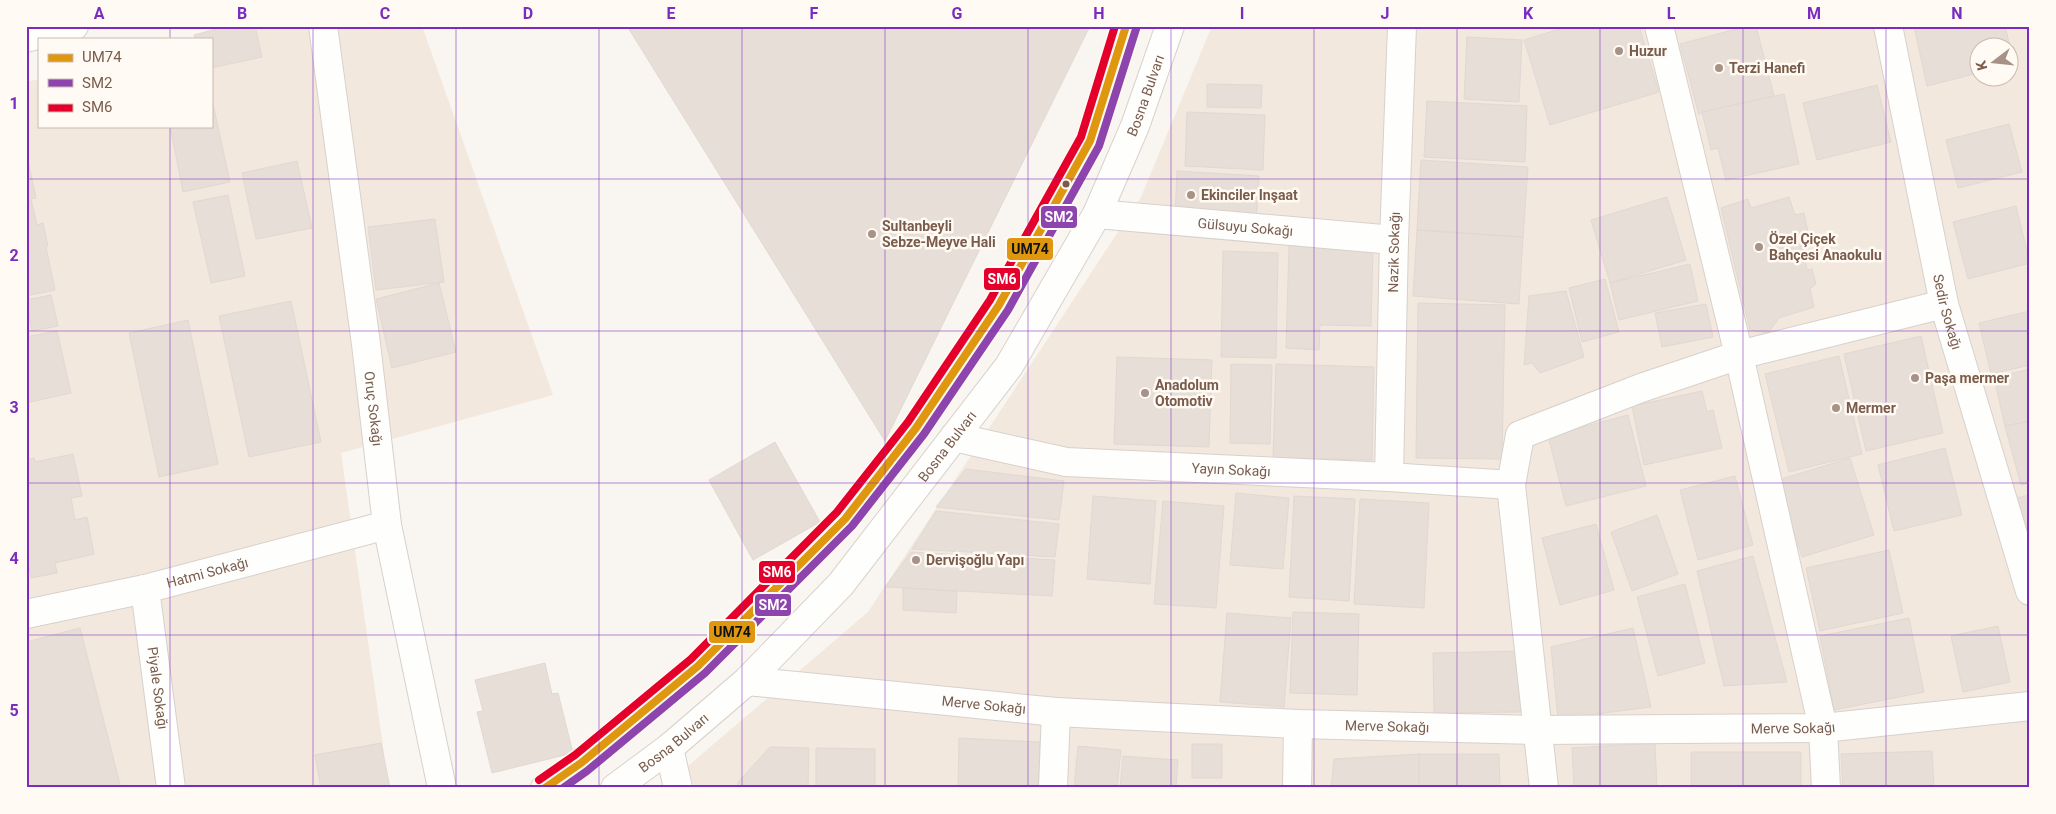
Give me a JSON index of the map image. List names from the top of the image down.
{
  "streets": {
    "street": [
      "Bosna Bulvarı",
      "Gülsuyu Sokağı",
      "Nazik Sokağı",
      "Sedir Sokağı",
      "Oruç Sokağı",
      "Yayın Sokağı",
      "Hatmi Sokağı",
      "Piyale Sokağı",
      "Merve Sokağı"
    ]
  },
  "crossings": [
    ["Bosna Bulvarı", "Gülsuyu Sokağı"],
    ["Bosna Bulvarı", "Yayın Sokağı"],
    ["Bosna Bulvarı", "Merve Sokağı"],
    ["Gülsuyu Sokağı", "Nazik Sokağı"],
    ["Nazik Sokağı", "Yayın Sokağı"],
    ["Oruç Sokağı", "Hatmi Sokağı"],
    ["Hatmi Sokağı", "Piyale Sokağı"]
  ],
  "places": [
    "Huzur",
    "Terzi Hanefi",
    "Ekinciler Inşaat",
    "Sultanbeyli Sebze-Meyve Hali",
    "Özel Çiçek Bahçesi Anaokulu",
    "Paşa mermer",
    "Anadolum Otomotiv",
    "Mermer",
    "Dervişoğlu Yapı"
  ],
  "lines": ["transit line UM74", "transit line SM6", "transit line SM2"],
  "legend": ["UM74", "SM2", "SM6"],
  "north": "left",
  "grid": {
    "columns": [
      "A",
      "B",
      "C",
      "D",
      "E",
      "F",
      "G",
      "H",
      "I",
      "J",
      "K",
      "L",
      "M",
      "N"
    ],
    "rows": [
      "1",
      "2",
      "3",
      "4",
      "5"
    ]
  }
}
